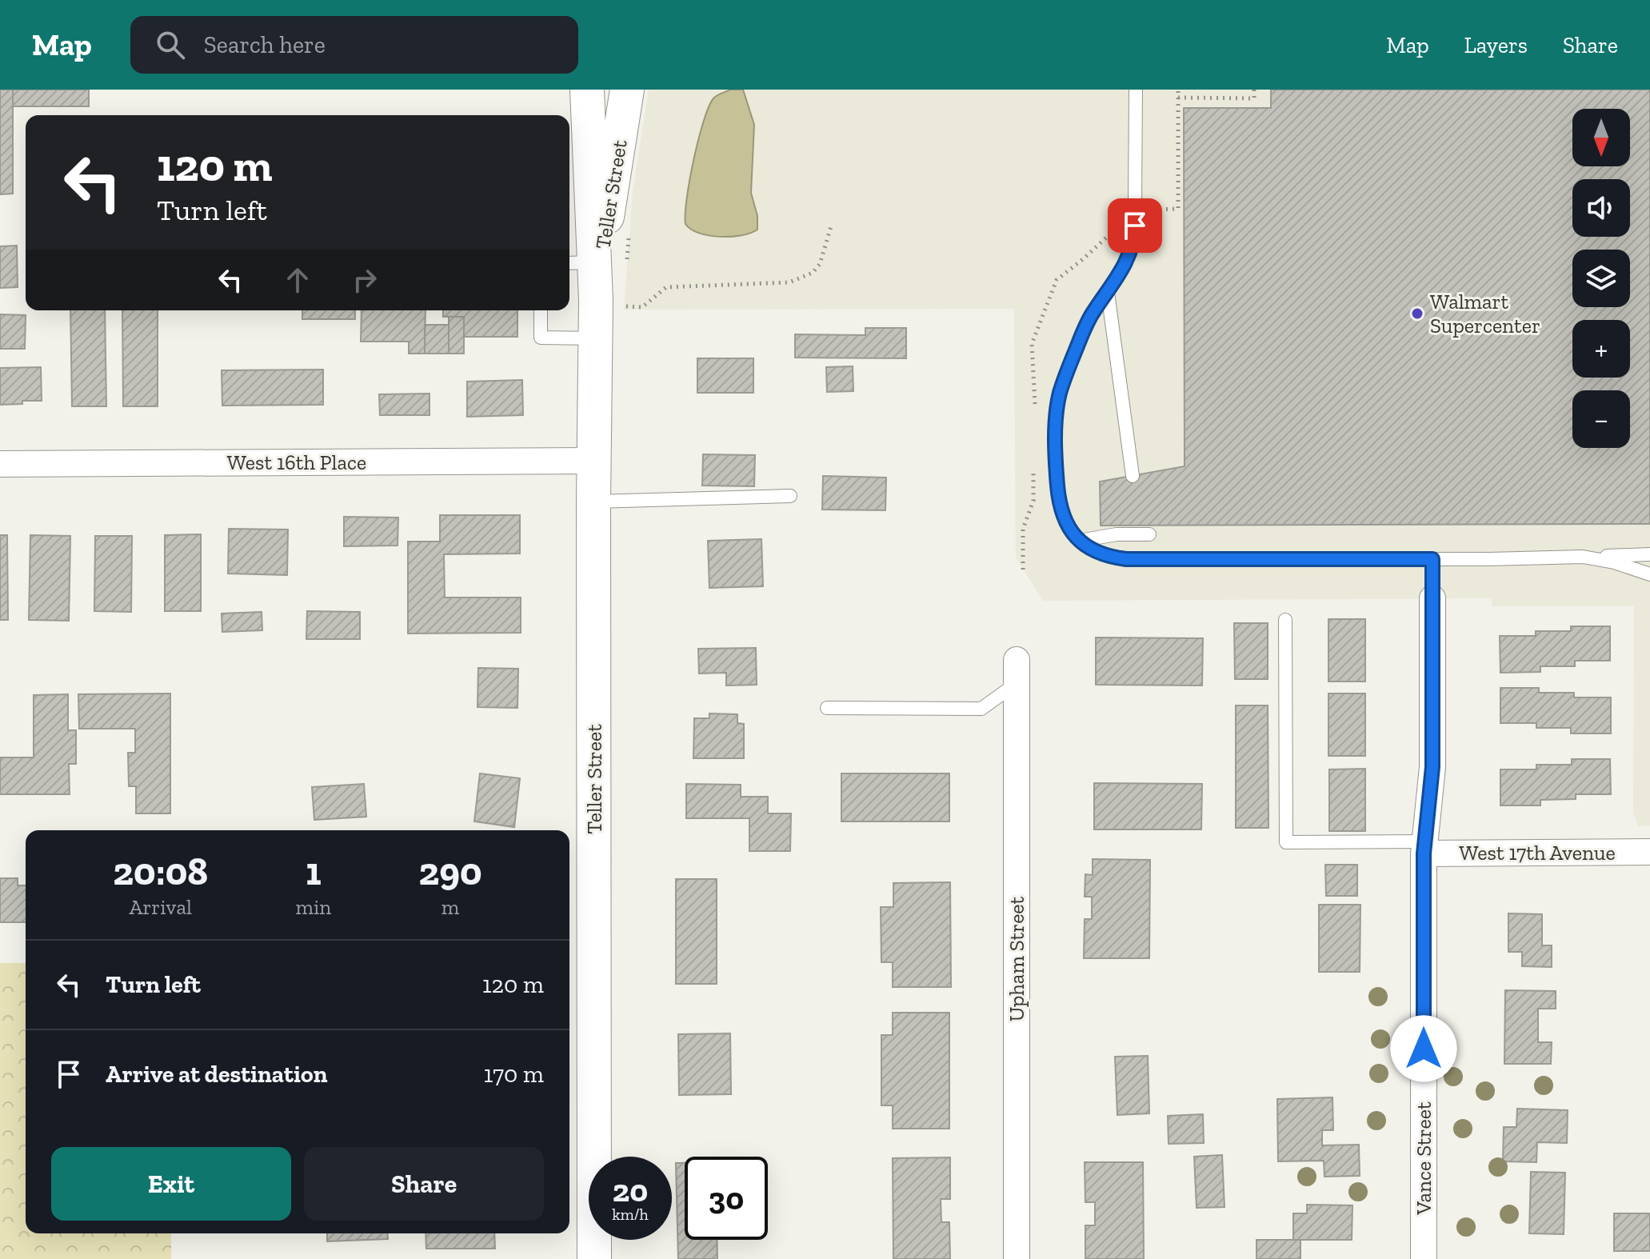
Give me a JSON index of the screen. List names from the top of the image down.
{
  "streets": {
    "street": [
      "Teller Street",
      "West 16th Place",
      "West 17th Avenue",
      "Upham Street",
      "Vance Street"
    ]
  },
  "crossings": [
    ["Teller Street", "West 16th Place"],
    ["West 17th Avenue", "Vance Street"]
  ],
  "places": ["Walmart Supercenter"],
  "north": "bottom",
  "page": {
    "header": "Map",
    "search": "Search here",
    "nav": ["Map", "Layers", "Share"],
    "map_buttons": ["+", "−"],
    "turn": ["120 m", "Turn left"],
    "eta": [
      "20:08",
      "Arrival",
      "1",
      "min",
      "290",
      "m"
    ],
    "list": [
      {
        "name": "Turn left",
        "value": "120 m"
      },
      {
        "name": "Arrive at destination",
        "value": "170 m"
      }
    ],
    "buttons": ["Exit", "Share"],
    "speed": "20 km/h",
    "limit": "30"
  }
}
